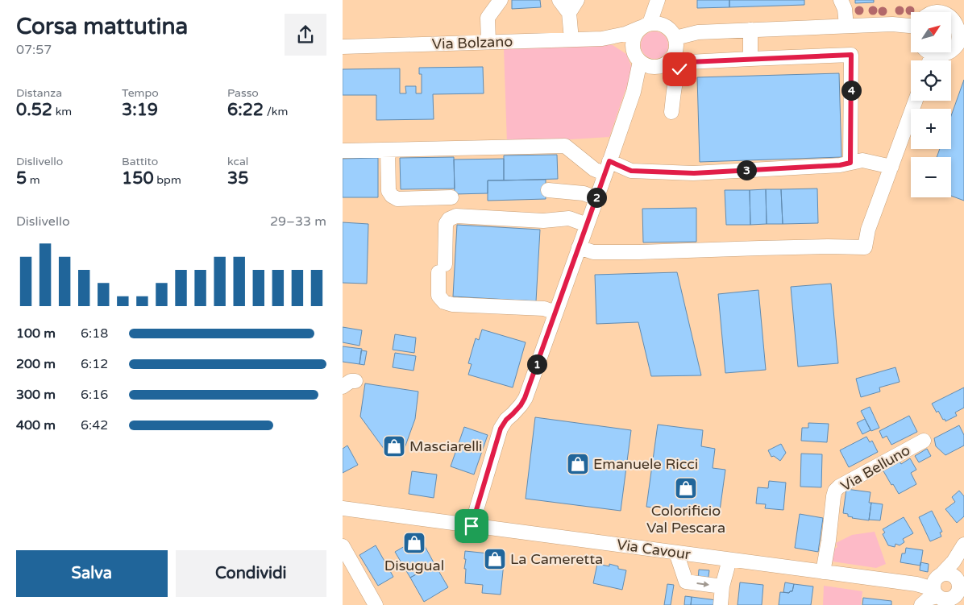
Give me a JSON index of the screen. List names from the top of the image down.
{
  "streets": {
    "street": ["Via Bolzano", "Via Belluno", "Via Cavour"]
  },
  "crossings": [
    ["Via Belluno", "Via Cavour"]
  ],
  "places": {
    "shop": [
      "Masciarelli",
      "Emanuele Ricci",
      "Colorificio Val Pescara",
      "Disugual",
      "La Cameretta"
    ]
  },
  "north": "top right",
  "page": {
    "heading": ["Corsa mattutina", "07:57"],
    "map_buttons": ["+", "−"],
    "stats": [
      ["Distanza", "0.52 km"],
      ["Tempo", "3:19"],
      ["Passo", "6:22 /km"],
      ["Dislivello", "5 m"],
      ["Battito", "150 bpm"],
      ["kcal", "35"]
    ],
    "pins": [
      "4",
      "3",
      "2",
      "1"
    ],
    "chart": ["Dislivello", "29–33 m"],
    "list": [
      {
        "name": "100 m",
        "note": "6:18"
      },
      {
        "name": "200 m",
        "note": "6:12"
      },
      {
        "name": "300 m",
        "note": "6:16"
      },
      {
        "name": "400 m",
        "note": "6:42"
      }
    ],
    "buttons": ["Salva", "Condividi"]
  }
}
